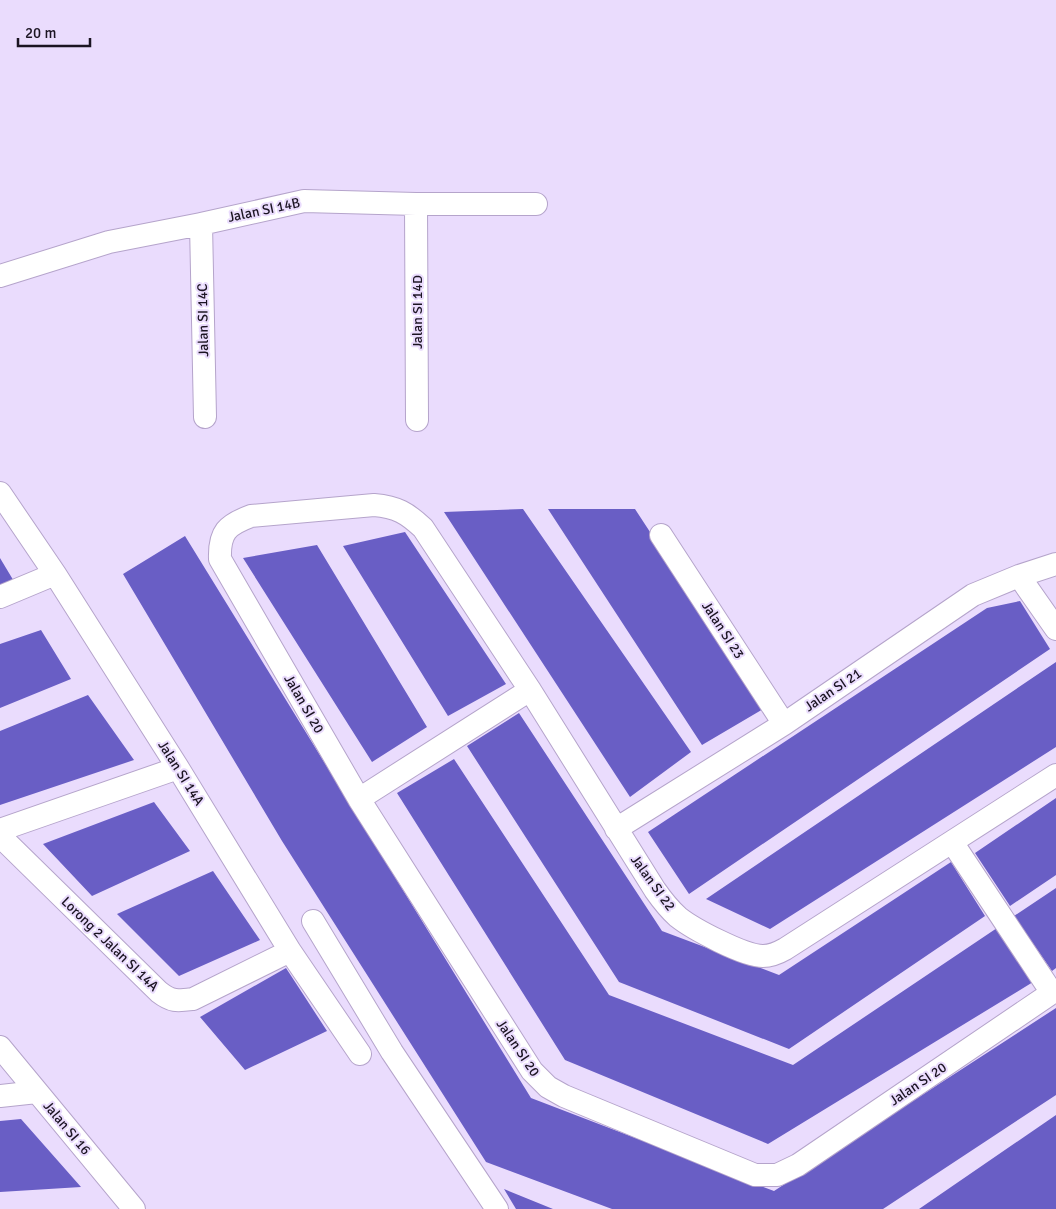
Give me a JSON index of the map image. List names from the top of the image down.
{
  "streets": {
    "street": [
      "Jalan SI 14B",
      "Jalan SI 14D",
      "Jalan SI 14C",
      "Jalan SI 23",
      "Jalan SI 21",
      "Jalan SI 20",
      "Jalan SI 14A",
      "Jalan SI 22",
      "Lorong 2 Jalan SI 14A",
      "Jalan SI 16"
    ]
  },
  "crossings": [
    ["Jalan SI 14B", "Jalan SI 14D"],
    ["Jalan SI 14B", "Jalan SI 14C"],
    ["Jalan SI 23", "Jalan SI 21"],
    ["Jalan SI 21", "Jalan SI 22"],
    ["Jalan SI 20", "Jalan SI 22"],
    ["Jalan SI 14A", "Lorong 2 Jalan SI 14A"]
  ],
  "scale_bar": "20 m"
}
